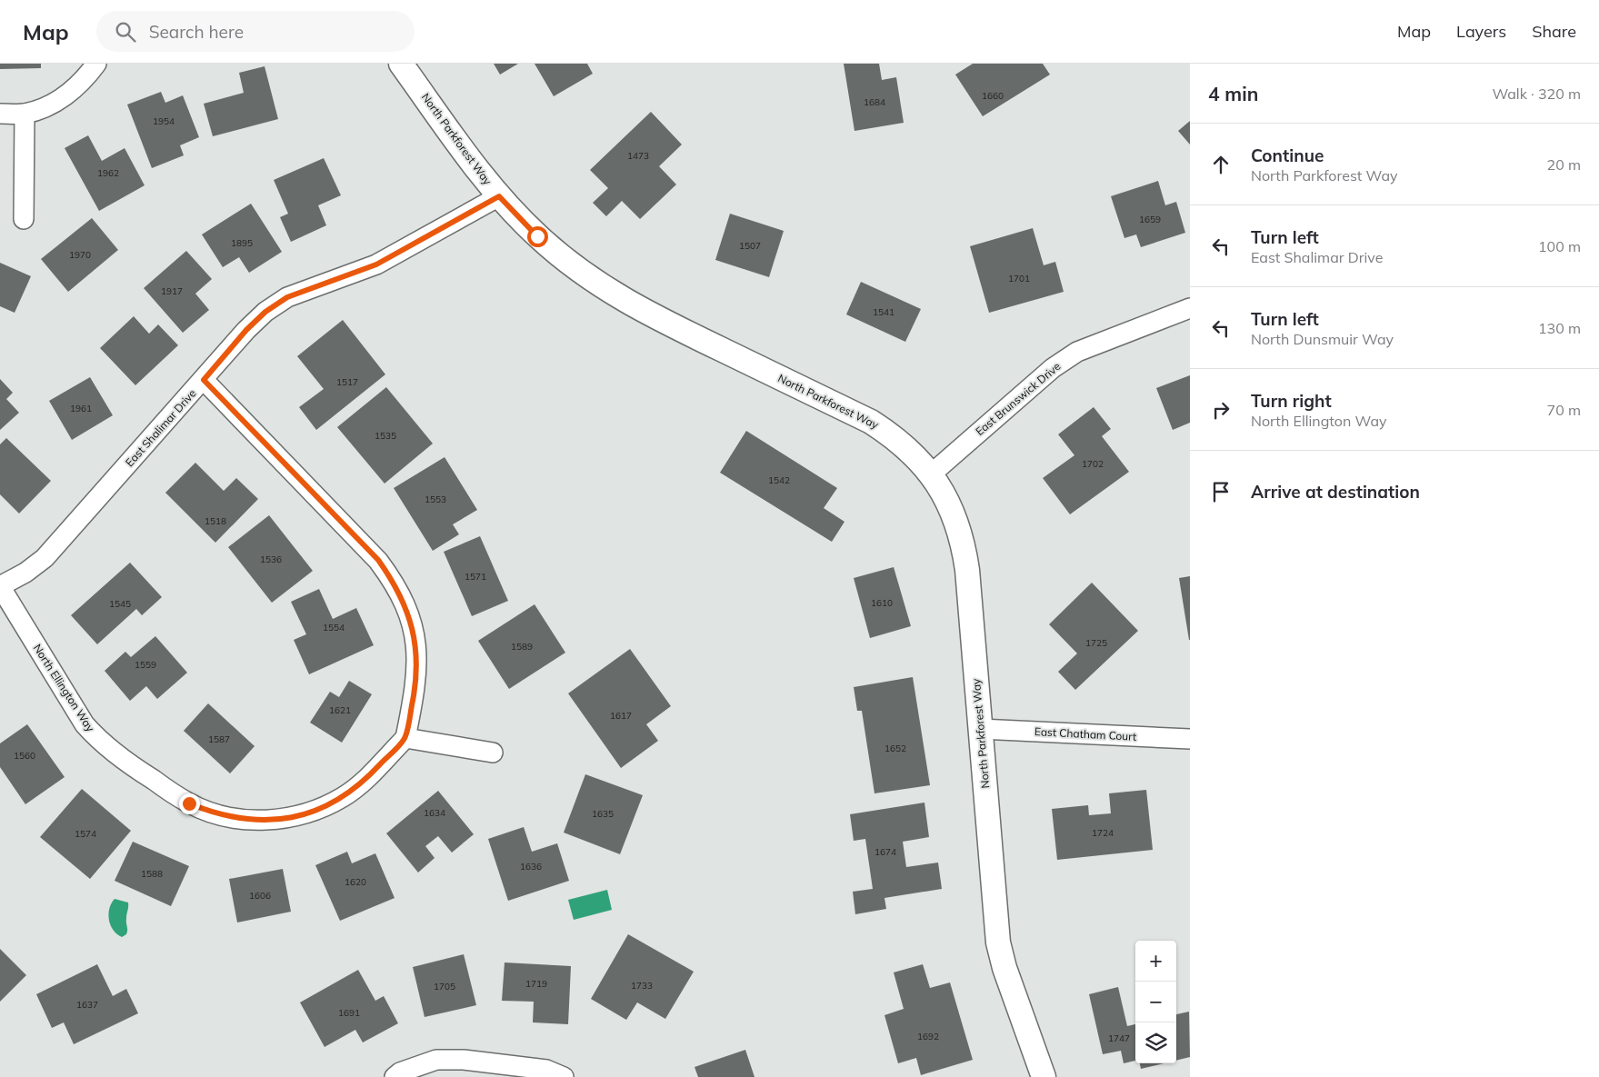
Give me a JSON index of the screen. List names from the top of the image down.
{
  "streets": {
    "street": [
      "North Parkforest Way",
      "East Brunswick Drive",
      "East Shalimar Drive",
      "North Ellington Way",
      "East Chatham Court"
    ]
  },
  "crossings": [
    ["North Parkforest Way", "East Brunswick Drive"],
    ["North Parkforest Way", "East Shalimar Drive"],
    ["North Parkforest Way", "East Chatham Court"],
    ["East Shalimar Drive", "North Ellington Way"]
  ],
  "house_numbers": [
    "1660",
    "1684",
    "1954",
    "1473",
    "1962",
    "1659",
    "1895",
    "1507",
    "1970",
    "1701",
    "1917",
    "1541",
    "1517",
    "1961",
    "1535",
    "1702",
    "1542",
    "1553",
    "1518",
    "1536",
    "1571",
    "1610",
    "1545",
    "1554",
    "1725",
    "1589",
    "1559",
    "1621",
    "1617",
    "1587",
    "1652",
    "1560",
    "1634",
    "1635",
    "1724",
    "1574",
    "1674",
    "1636",
    "1588",
    "1620",
    "1606",
    "1719",
    "1733",
    "1705",
    "1637",
    "1691",
    "1692",
    "1747"
  ],
  "page": {
    "header": "Map",
    "search": "Search here",
    "nav": ["Map", "Layers", "Share"],
    "heading": ["4 min", "Walk · 320 m"],
    "list": [
      ["Continue", "North Parkforest Way", "20 m"],
      ["Turn left", "East Shalimar Drive", "100 m"],
      ["Turn left", "North Dunsmuir Way", "130 m"],
      ["Turn right", "North Ellington Way", "70 m"],
      "Arrive at destination"
    ],
    "map_buttons": ["+", "−"]
  }
}
